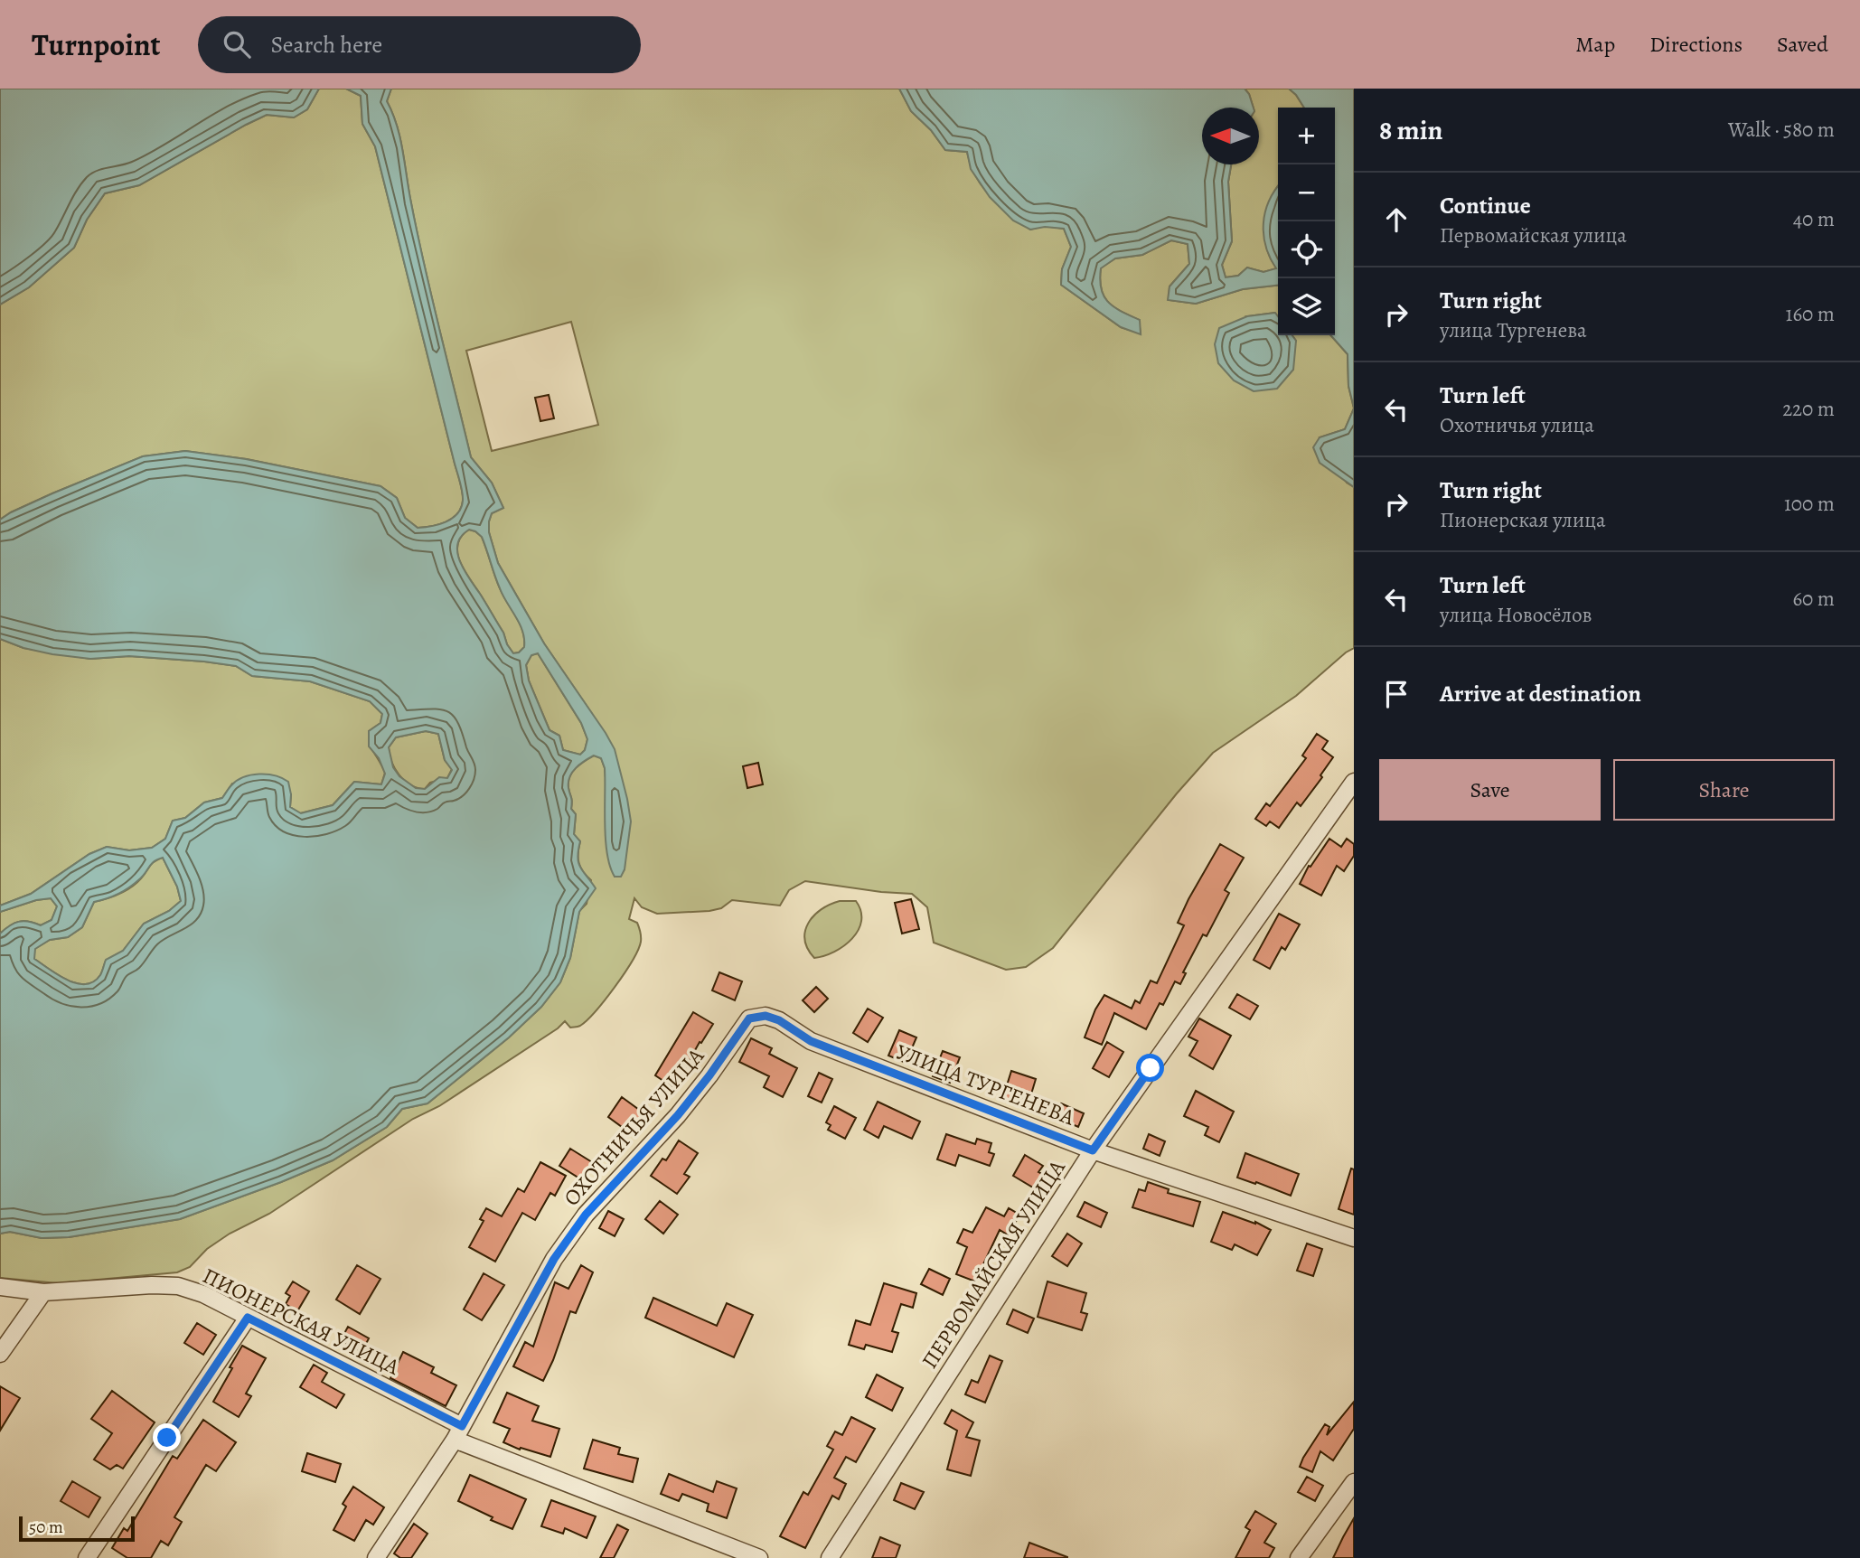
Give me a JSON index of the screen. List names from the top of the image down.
{
  "streets": {
    "street": [
      "УЛИЦА ТУРГЕНЕВА",
      "ОХОТНИЧЬЯ УЛИЦА",
      "ПЕРВОМАЙСКАЯ УЛИЦА",
      "ПИОНЕРСКАЯ УЛИЦА"
    ]
  },
  "crossings": [
    ["УЛИЦА ТУРГЕНЕВА", "ОХОТНИЧЬЯ УЛИЦА"],
    ["УЛИЦА ТУРГЕНЕВА", "ПЕРВОМАЙСКАЯ УЛИЦА"],
    ["ОХОТНИЧЬЯ УЛИЦА", "ПИОНЕРСКАЯ УЛИЦА"]
  ],
  "scale_bar": "50 m",
  "north": "left",
  "page": {
    "header": "Turnpoint",
    "search": "Search here",
    "nav": ["Map", "Directions", "Saved"],
    "heading": ["8 min", "Walk · 580 m"],
    "map_buttons": ["+", "−"],
    "list": [
      ["Continue", "Первомайская улица", "40 m"],
      ["Turn right", "улица Тургенева", "160 m"],
      ["Turn left", "Охотничья улица", "220 m"],
      ["Turn right", "Пионерская улица", "100 m"],
      ["Turn left", "улица Новосёлов", "60 m"],
      "Arrive at destination"
    ],
    "buttons": ["Save", "Share"],
    "scale": "50 m"
  }
}
